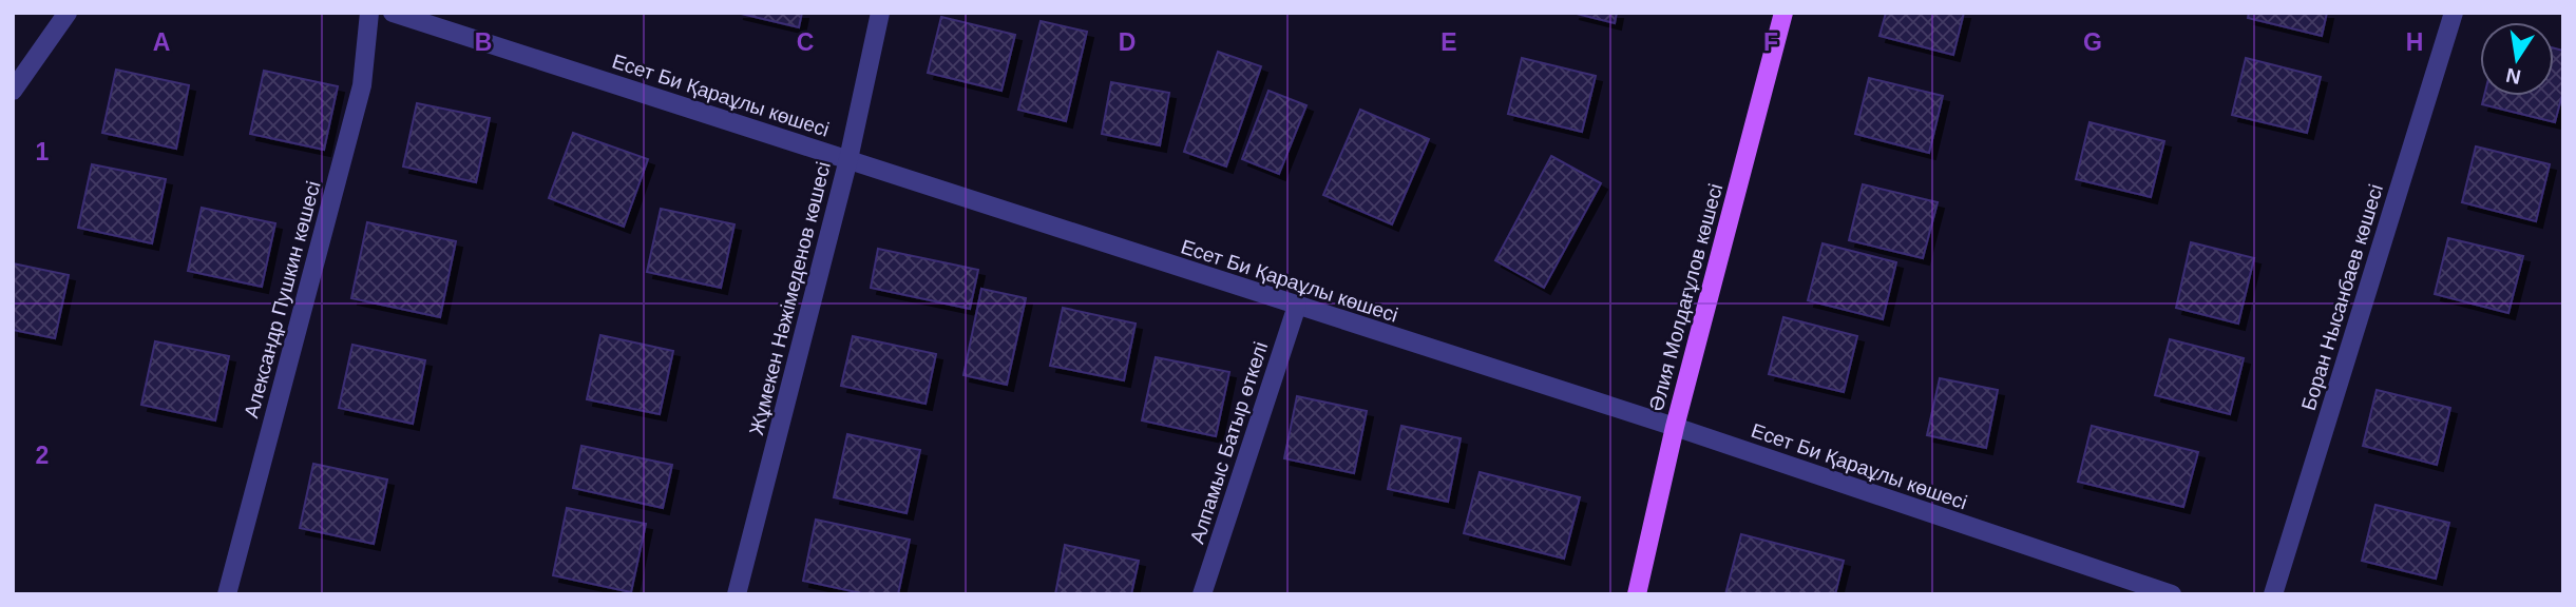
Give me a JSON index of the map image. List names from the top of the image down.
{
  "streets": {
    "main road": ["Әлия Молдағұлов көшесі"],
    "street": [
      "Есет Би Қараұлы көшесі",
      "Боран Нысанбаев көшесі",
      "Жұмекен Нәжімеденов көшесі",
      "Александр Пушкин көшесі",
      "Алпамыс Батыр өткелі"
    ]
  },
  "crossings": [
    ["Есет Би Қараұлы көшесі", "Әлия Молдағұлов көшесі"],
    ["Есет Би Қараұлы көшесі", "Жұмекен Нәжімеденов көшесі"],
    ["Есет Би Қараұлы көшесі", "Алпамыс Батыр өткелі"]
  ],
  "north": "bottom",
  "grid": {
    "columns": [
      "A",
      "B",
      "C",
      "D",
      "E",
      "F",
      "G",
      "H"
    ],
    "rows": ["1", "2"]
  }
}
